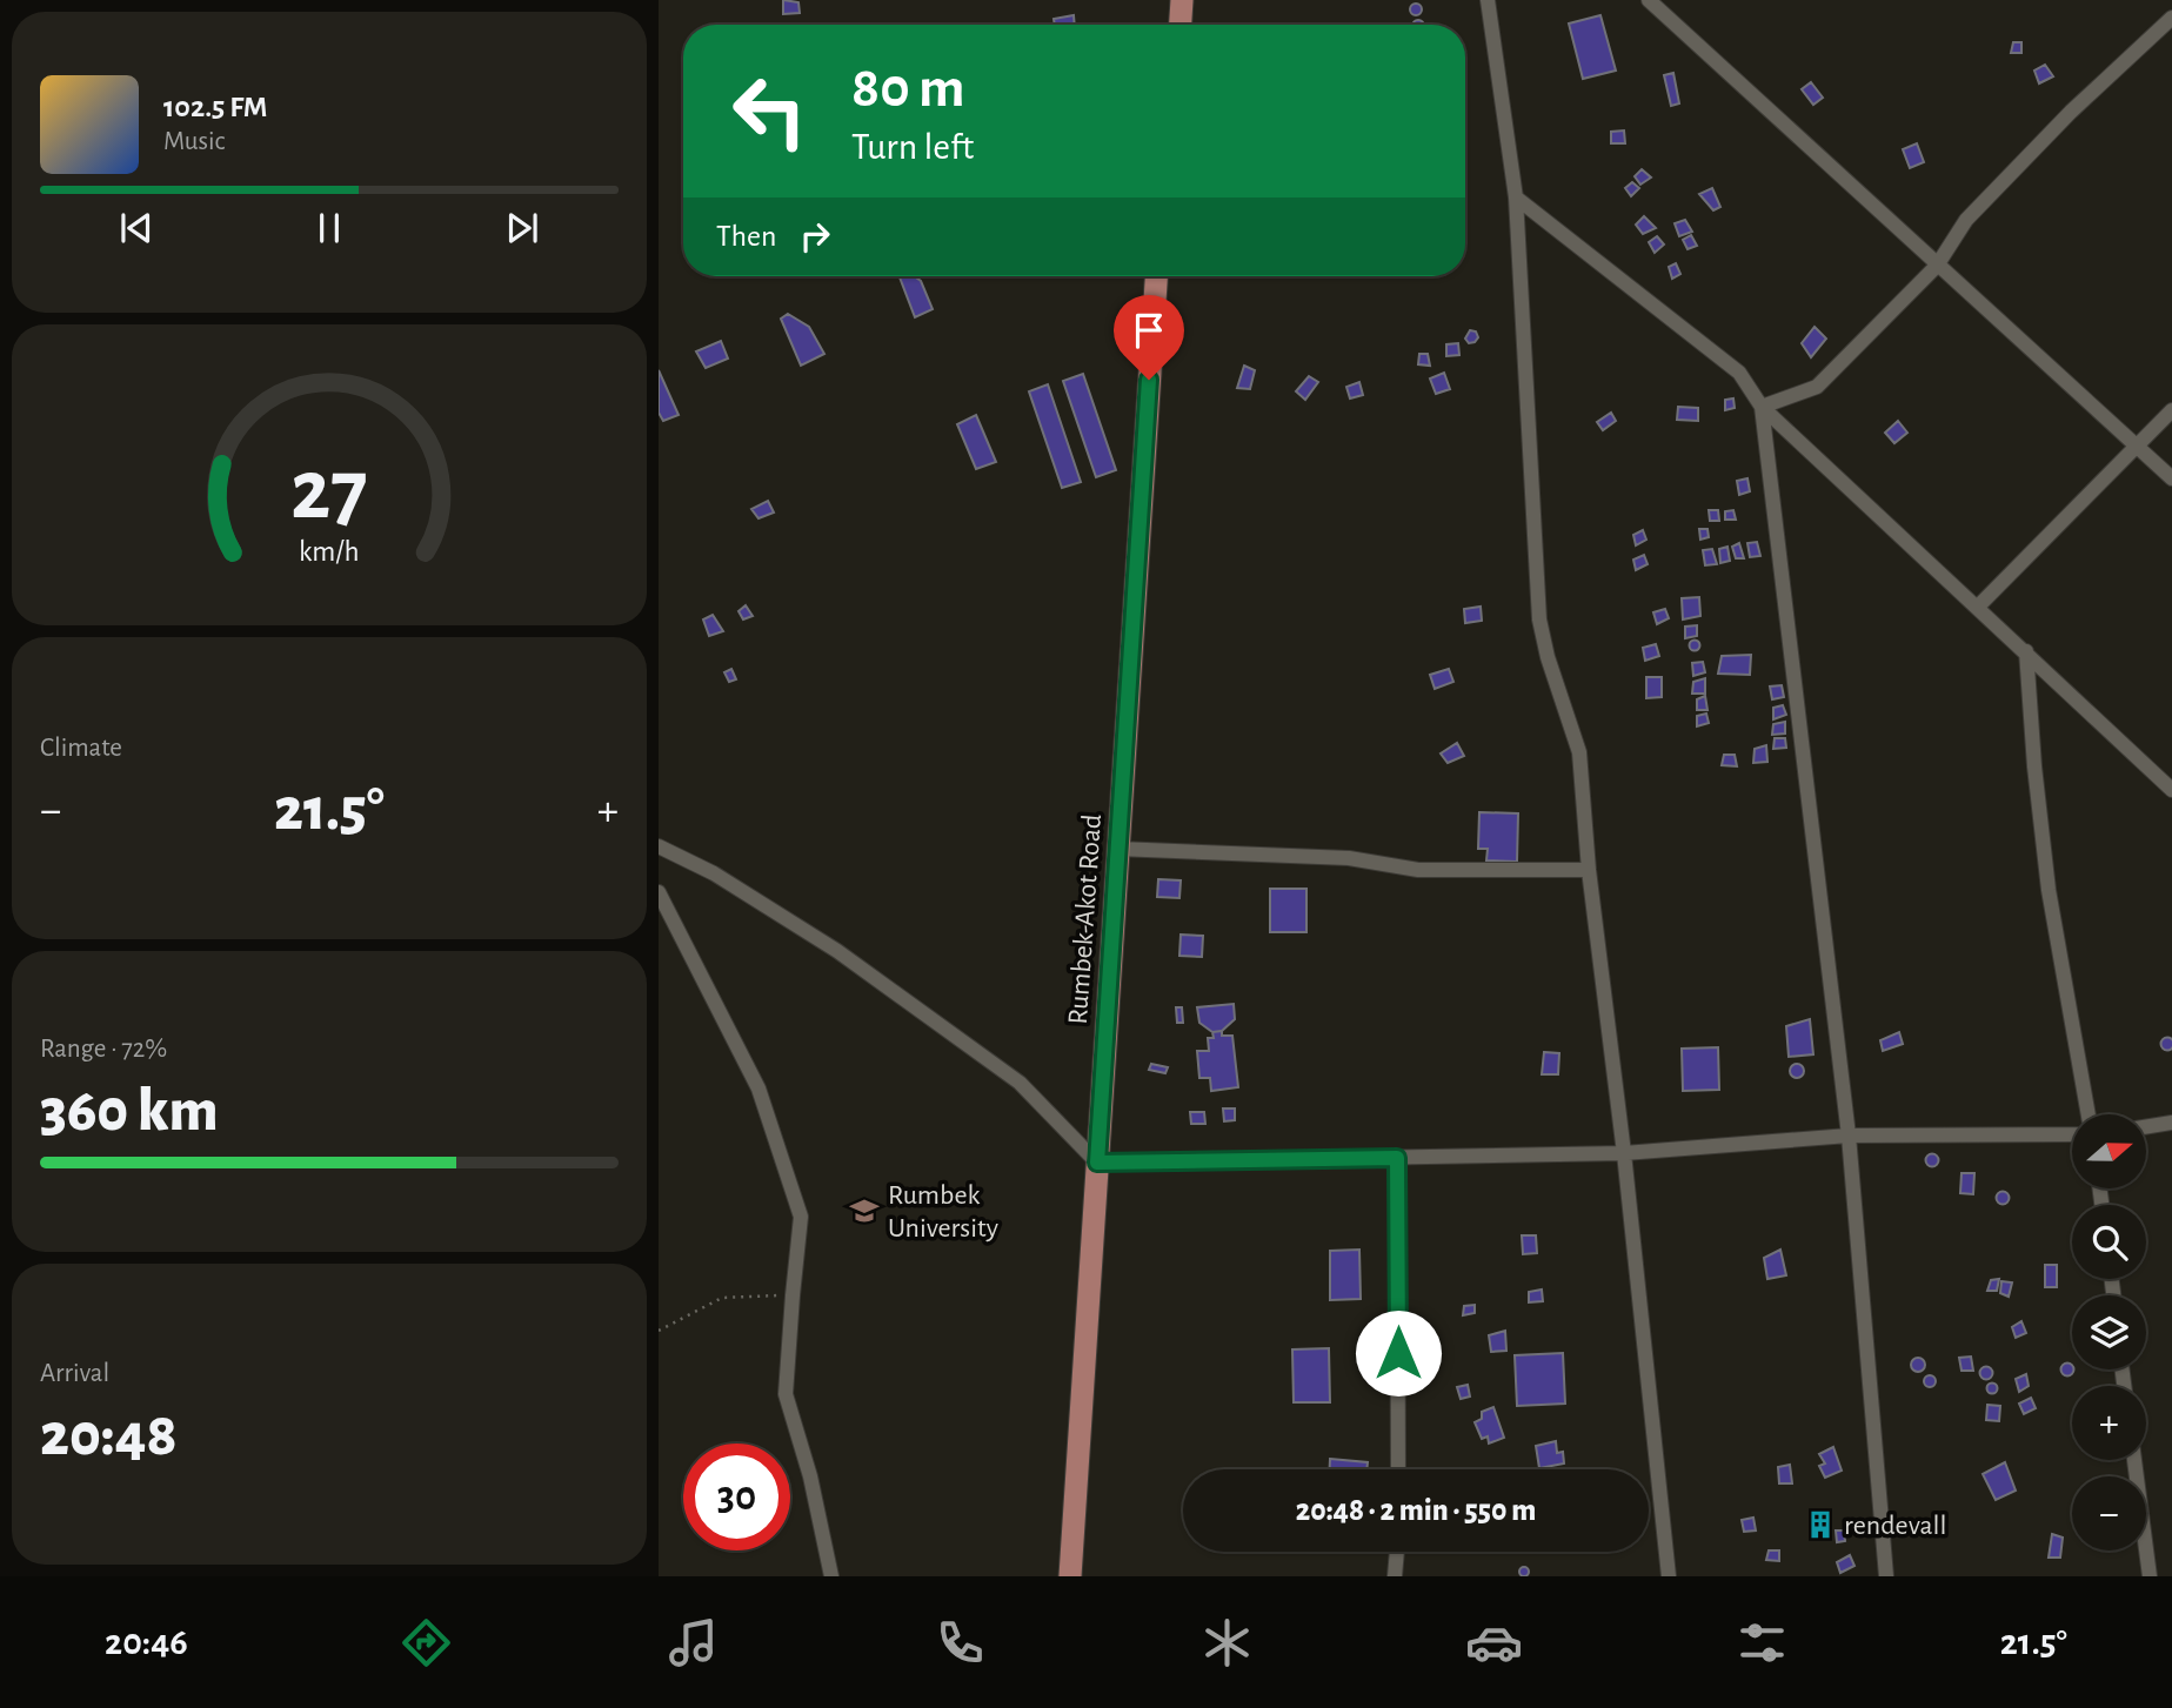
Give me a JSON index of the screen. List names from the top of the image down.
{
  "streets": {
    "main road": ["Rumbek-Akot Road"]
  },
  "places": {
    "school or university": ["Rumbek University"],
    "building": ["rendevall"]
  },
  "north": "right",
  "page": {
    "turn": ["80 m", "Turn left"],
    "song": ["102.5 FM", "Music"],
    "then": "Then",
    "tile": [
      "Climate",
      ["Range · 72%", "360 km"],
      ["Arrival", "20:48"]
    ],
    "heat": ["−", "21.5°", "+"],
    "map_buttons": ["+", "−"],
    "limit": "30",
    "trip": "20:48 · 2 min · 550 m",
    "tabs": ["20:46", "21.5°"],
    "gauge": ["27", "km/h"]
  }
}
